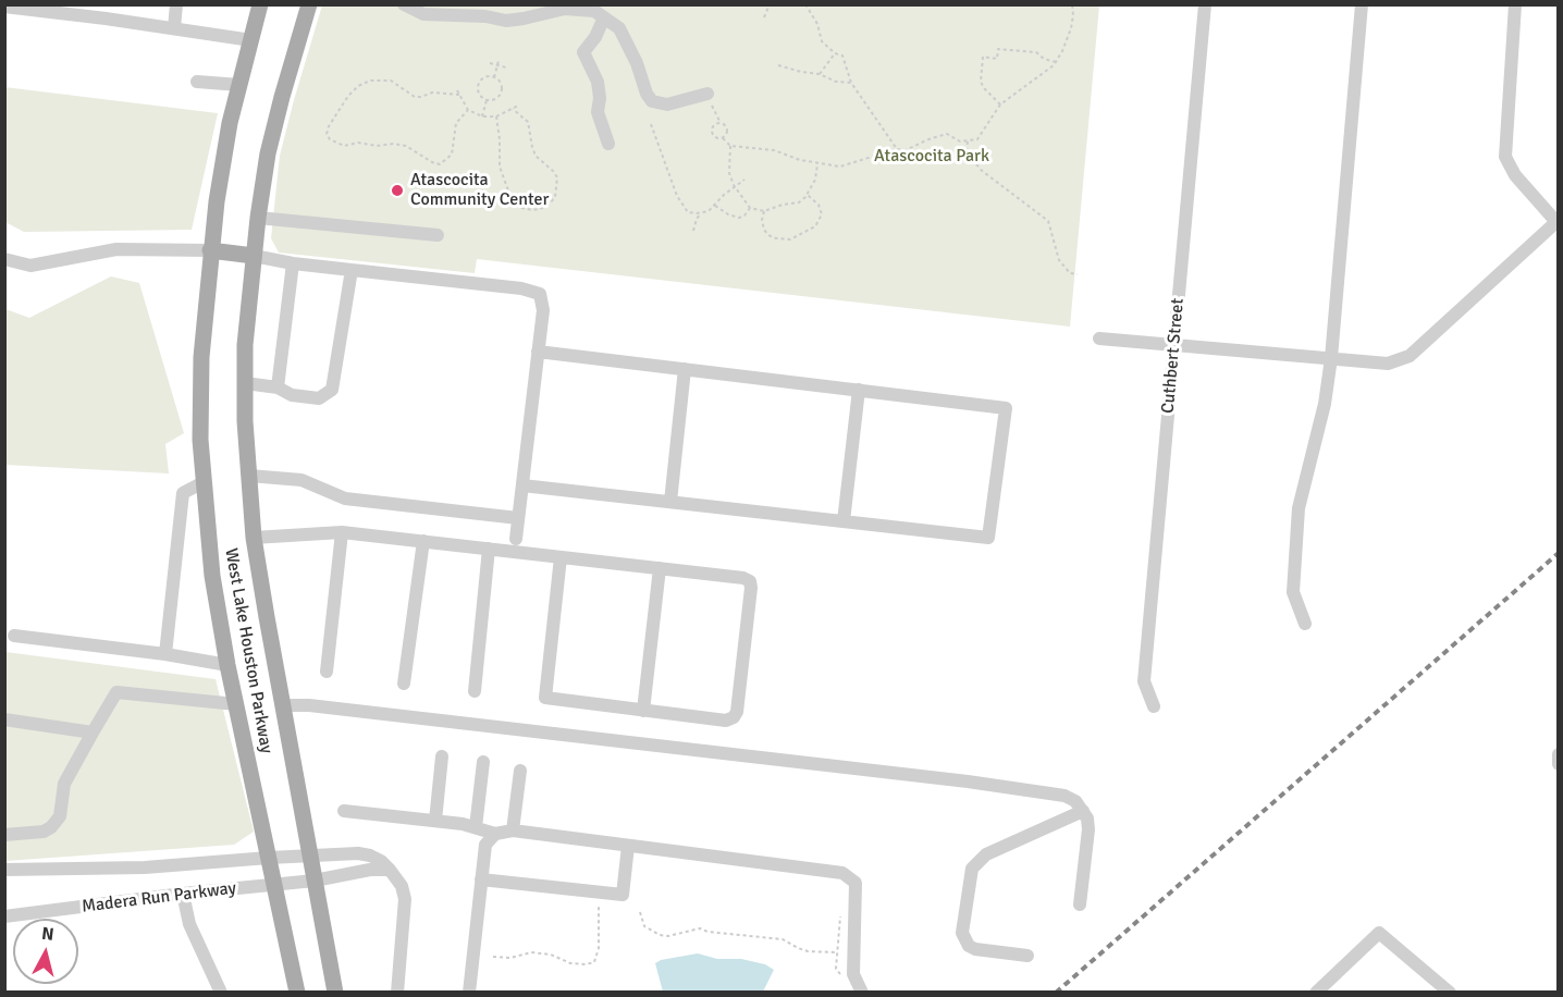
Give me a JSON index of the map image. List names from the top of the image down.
{
  "streets": {
    "main road": ["West Lake Houston Parkway"],
    "street": ["Cuthbert Street", "Madera Run Parkway"]
  },
  "crossings": [
    ["West Lake Houston Parkway", "Madera Run Parkway"]
  ],
  "parks": ["Atascocita Park"],
  "places": ["Atascocita Community Center"],
  "north": "top"
}
